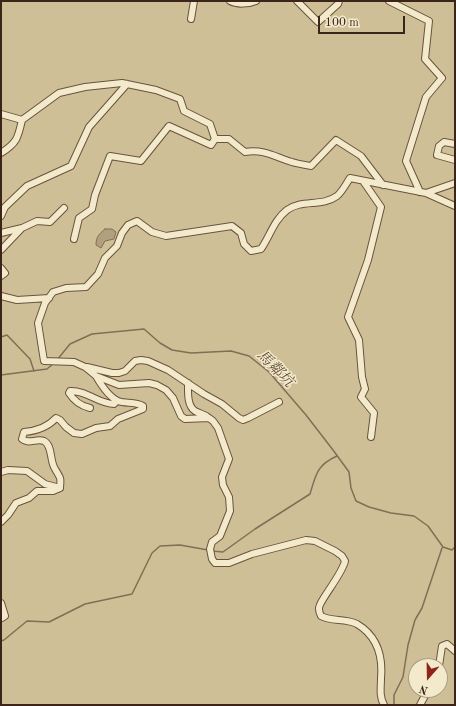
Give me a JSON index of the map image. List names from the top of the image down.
{
  "water": ["馬鄰坑"],
  "scale_bar": "100 m",
  "north": "bottom"
}
